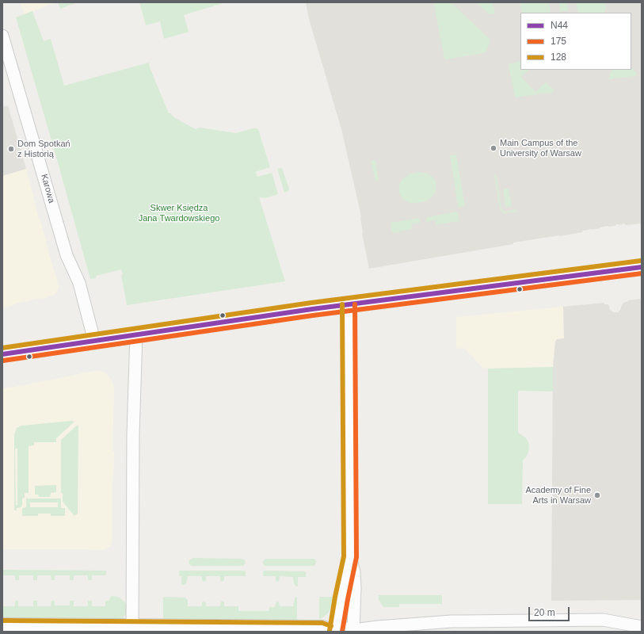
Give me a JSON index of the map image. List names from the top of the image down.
{
  "streets": {
    "street": ["Karowa"]
  },
  "parks": ["Skwer Księdza Jana Twardowskiego"],
  "places": ["Main Campus of the University of Warsaw", "Dom Spotkań z Historią", "Academy of Fine Arts in Warsaw"],
  "lines": ["transit line 128", "transit line N44", "transit line 175"],
  "legend": ["N44", "175", "128"],
  "scale_bar": "20 m"
}
